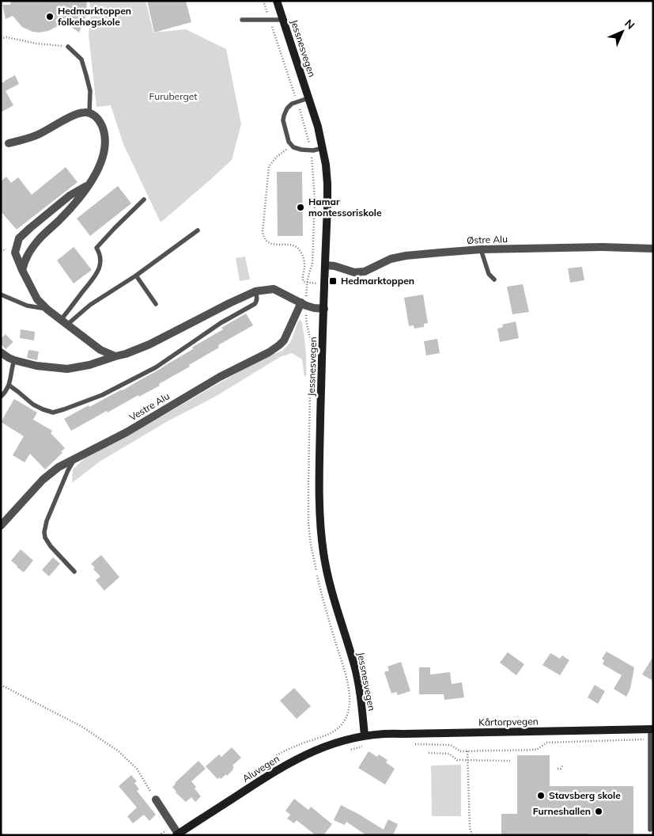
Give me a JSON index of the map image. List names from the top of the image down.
{
  "streets": {
    "main road": ["Jessnesvegen", "Kårtorpvegen", "Aluvegen"],
    "street": ["Østre Alu", "Vestre Alu"]
  },
  "crossings": [
    ["Jessnesvegen", "Østre Alu"],
    ["Jessnesvegen", "Kårtorpvegen"],
    ["Jessnesvegen", "Aluvegen"],
    ["Kårtorpvegen", "Aluvegen"]
  ],
  "parks": ["Furuberget"],
  "places": {
    "other": [
      "Hedmarktoppen folkehøgskole",
      "Hamar montessoriskole",
      "Stavsberg skole",
      "Furneshallen"
    ],
    "transit": ["Hedmarktoppen"]
  },
  "north": "top right"
}
